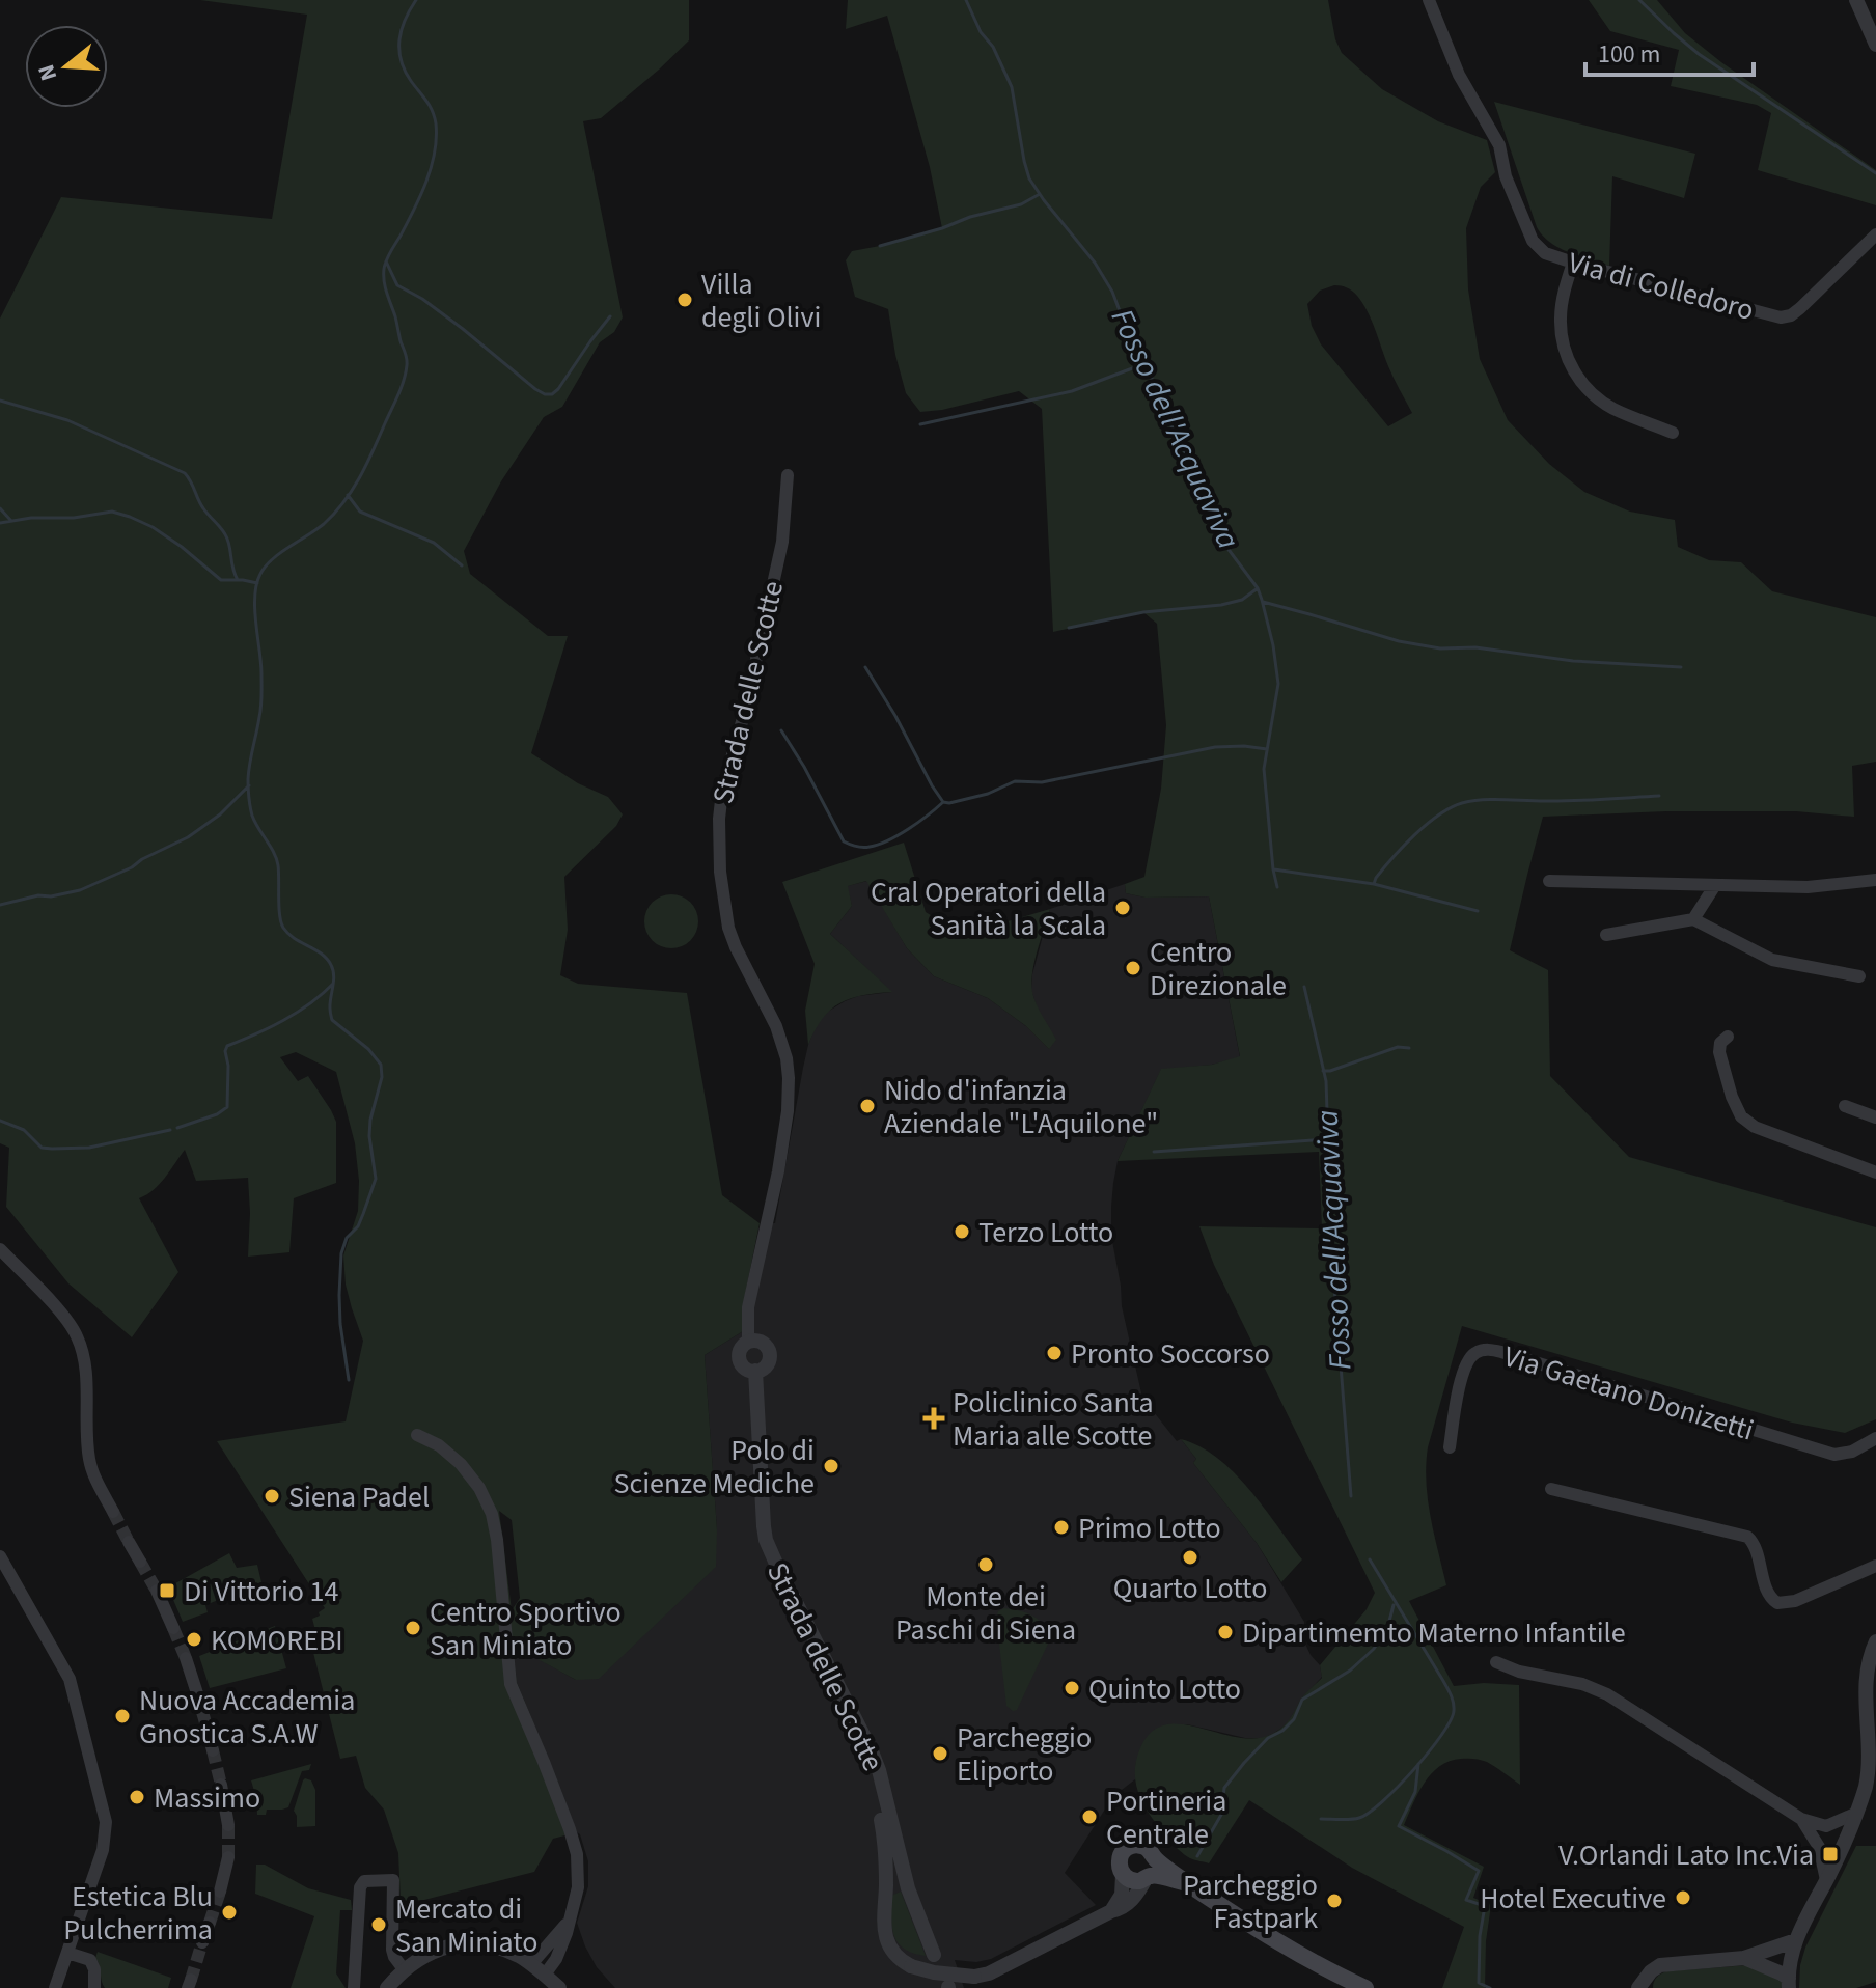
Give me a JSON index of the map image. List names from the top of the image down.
{
  "streets": {
    "street": ["Via di Colledoro", "Strada delle Scotte", "Via Gaetano Donizetti"]
  },
  "water": ["Fosso dell'Acquaviva"],
  "places": {
    "other": [
      "Villa degli Olivi",
      "Cral Operatori della Sanità la Scala",
      "Centro Direzionale",
      "Nido d'infanzia Aziendale \"L'Aquilone\"",
      "Terzo Lotto",
      "Pronto Soccorso",
      "Polo di Scienze Mediche",
      "Siena Padel",
      "Primo Lotto",
      "Quarto Lotto",
      "Monte dei Paschi di Siena",
      "Centro Sportivo San Miniato",
      "Dipartimemto Materno Infantile",
      "KOMOREBI",
      "Quinto Lotto",
      "Nuova Accademia Gnostica S.A.W",
      "Parcheggio Eliporto",
      "Massimo",
      "Portineria Centrale",
      "Hotel Executive",
      "Parcheggio Fastpark",
      "Estetica Blu Pulcherrima",
      "Mercato di San Miniato"
    ],
    "health": ["Policlinico Santa Maria alle Scotte"],
    "transit": ["Di Vittorio 14", "V.Orlandi Lato Inc.Via"]
  },
  "scale_bar": "100 m",
  "north": "left"
}
